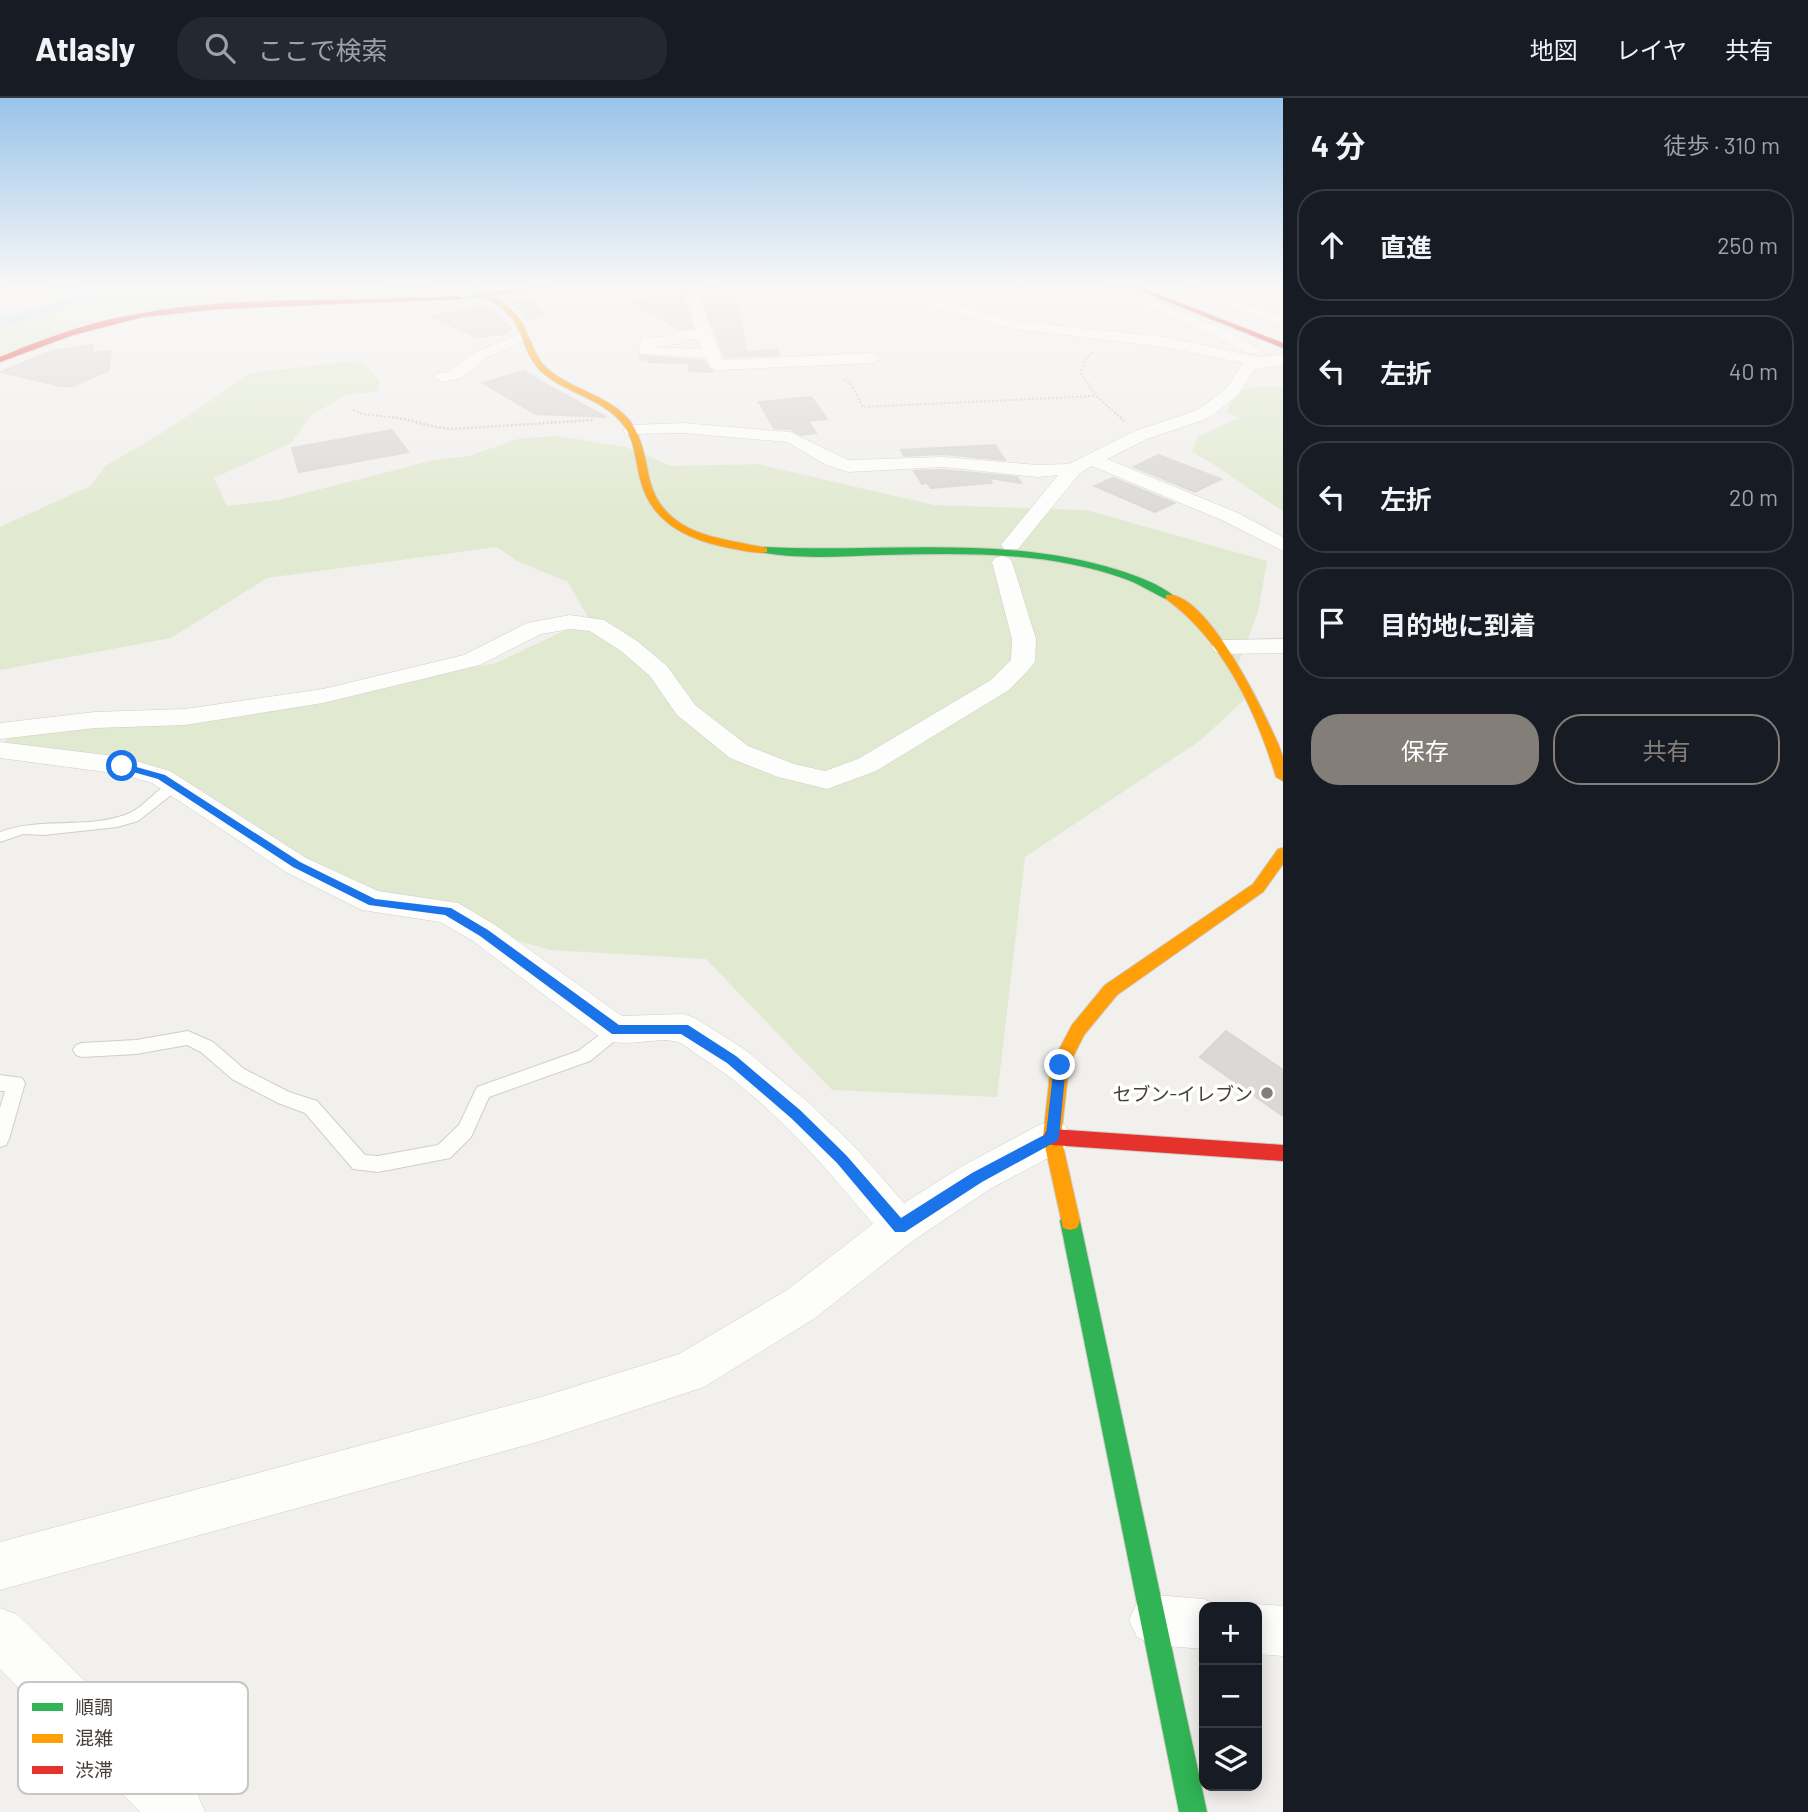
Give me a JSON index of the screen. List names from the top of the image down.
{
  "places": ["セブン-イレブン"],
  "legend": ["順調", "混雑", "渋滞"],
  "page": {
    "header": "Atlasly",
    "search": "ここで検索",
    "nav": ["地図", "レイヤ", "共有"],
    "heading": ["4 分", "徒歩 · 310 m"],
    "list": [
      ["直進", "250 m"],
      ["左折", "40 m"],
      ["左折", "20 m"],
      "目的地に到着"
    ],
    "buttons": ["保存", "共有"],
    "map_buttons": ["+", "−"]
  }
}
